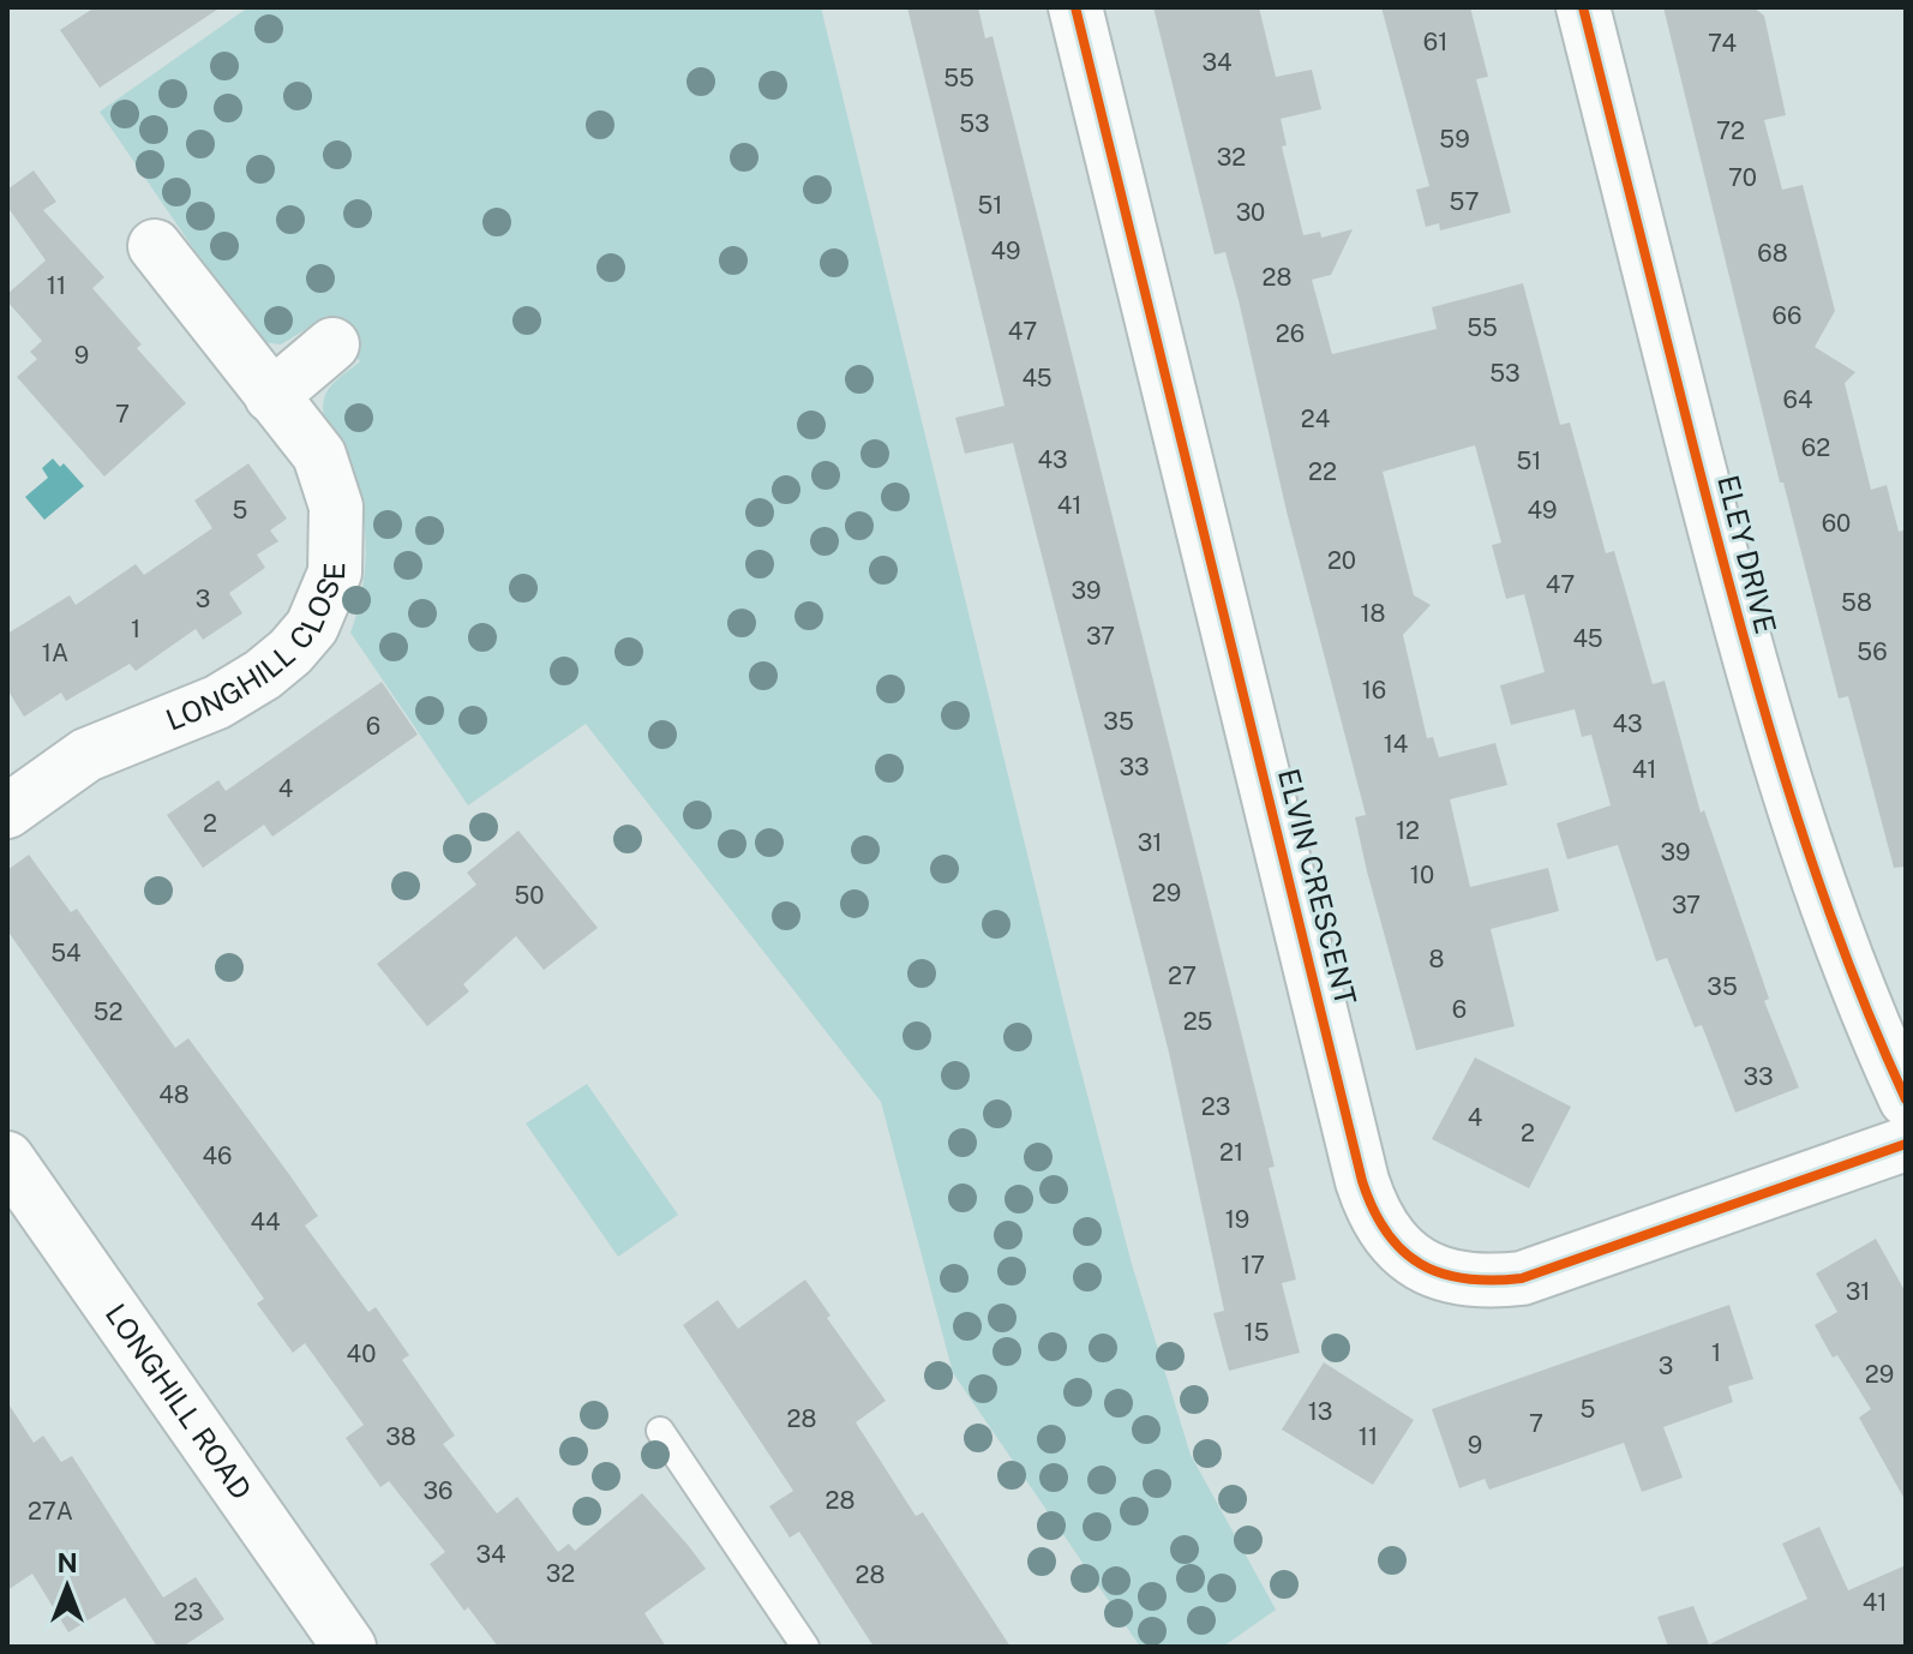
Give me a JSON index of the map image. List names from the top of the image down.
{
  "streets": {
    "street": [
      "ELEY DRIVE",
      "LONGHILL CLOSE",
      "ELVIN CRESCENT",
      "LONGHILL ROAD"
    ]
  },
  "house_numbers": [
    "61",
    "74",
    "34",
    "55",
    "53",
    "72",
    "59",
    "32",
    "70",
    "57",
    "51",
    "30",
    "49",
    "68",
    "28",
    "11",
    "66",
    "55",
    "47",
    "26",
    "9",
    "53",
    "45",
    "64",
    "7",
    "24",
    "62",
    "43",
    "51",
    "22",
    "41",
    "5",
    "49",
    "60",
    "20",
    "47",
    "39",
    "3",
    "58",
    "18",
    "1",
    "37",
    "45",
    "56",
    "1A",
    "16",
    "35",
    "43",
    "6",
    "14",
    "33",
    "41",
    "4",
    "2",
    "12",
    "31",
    "39",
    "10",
    "29",
    "50",
    "37",
    "54",
    "8",
    "27",
    "35",
    "6",
    "52",
    "25",
    "33",
    "48",
    "23",
    "4",
    "2",
    "21",
    "46",
    "19",
    "44",
    "17",
    "31",
    "15",
    "1",
    "40",
    "3",
    "29",
    "5",
    "13",
    "28",
    "7",
    "38",
    "11",
    "9",
    "36",
    "28",
    "27A",
    "34",
    "32",
    "28",
    "41",
    "23"
  ],
  "north": "top"
}
